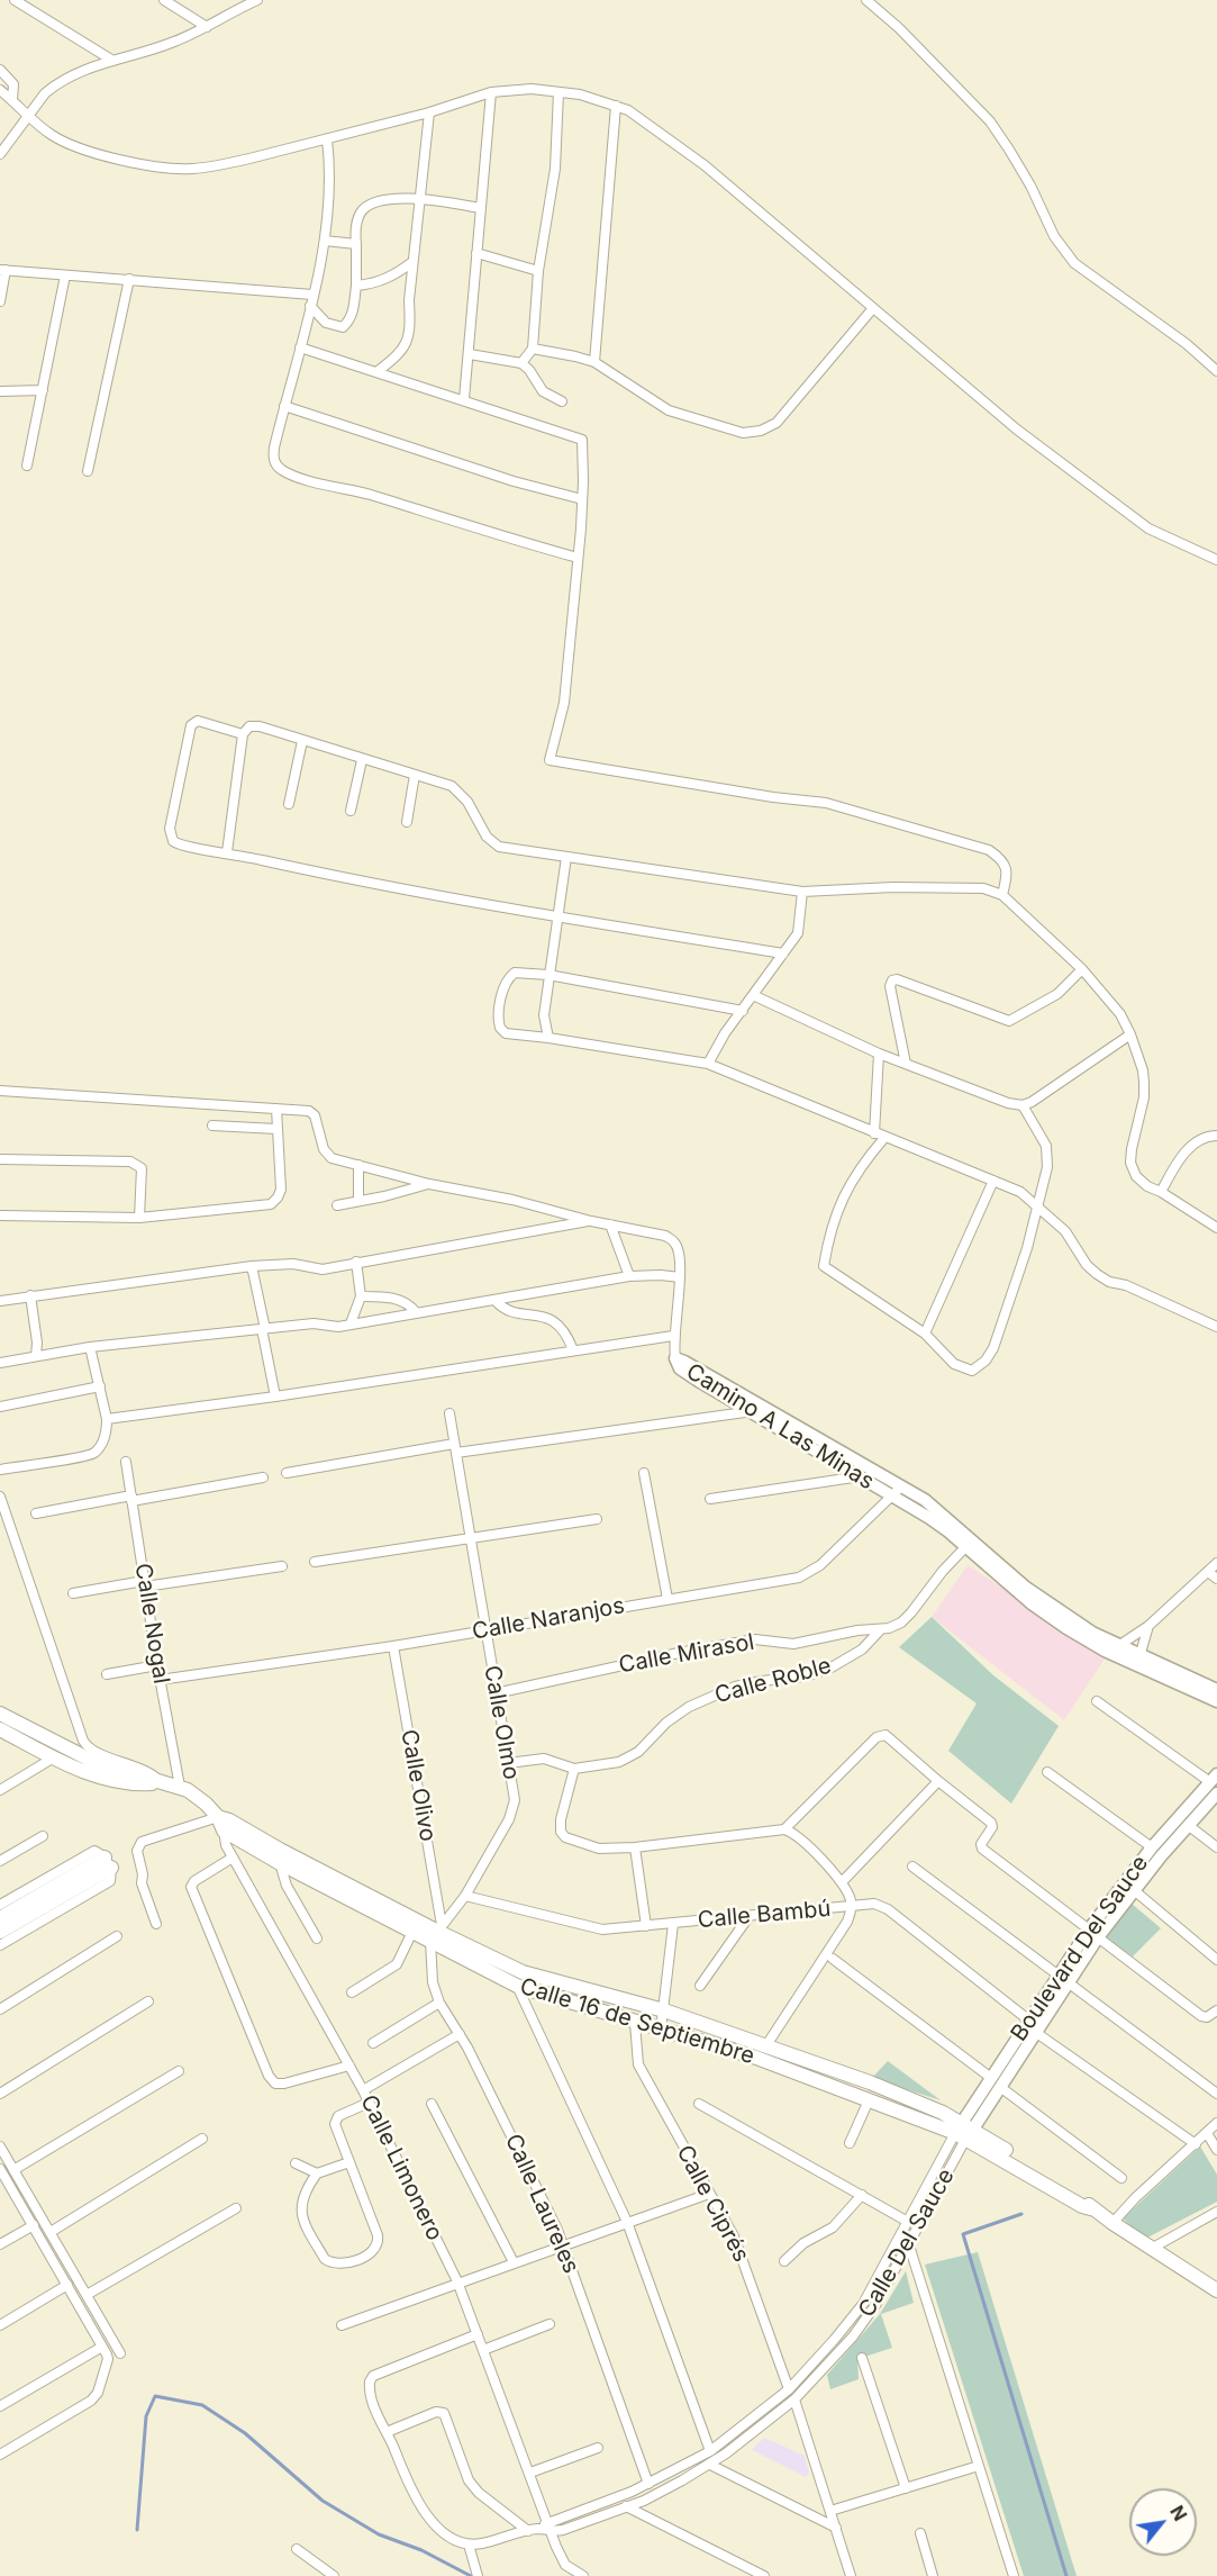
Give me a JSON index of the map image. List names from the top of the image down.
{
  "streets": {
    "main road": ["Calle 16 de Septiembre"],
    "street": [
      "Camino A Las Minas",
      "Calle Naranjos",
      "Calle Nogal",
      "Calle Mirasol",
      "Calle Roble",
      "Calle Olmo",
      "Calle Olivo",
      "Calle Bambú",
      "Boulevard Del Sauce",
      "Calle Limonero",
      "Calle Laureles",
      "Calle Ciprés",
      "Calle Del Sauce"
    ]
  },
  "crossings": [
    ["Camino A Las Minas", "Calle Naranjos"],
    ["Camino A Las Minas", "Calle Roble"],
    ["Calle Naranjos", "Calle Nogal"],
    ["Calle Naranjos", "Calle Olmo"],
    ["Calle Naranjos", "Calle Olivo"],
    ["Calle Nogal", "Calle 16 de Septiembre"],
    ["Calle Mirasol", "Calle Roble"],
    ["Calle Mirasol", "Calle Olmo"],
    ["Calle Roble", "Calle Olmo"],
    ["Calle Olmo", "Calle Olivo"],
    ["Calle Olmo", "Calle Bambú"],
    ["Calle Olmo", "Calle 16 de Septiembre"],
    ["Calle Olmo", "Calle Laureles"],
    ["Calle Olivo", "Calle 16 de Septiembre"],
    ["Calle Olivo", "Calle Laureles"],
    ["Calle Bambú", "Boulevard Del Sauce"],
    ["Boulevard Del Sauce", "Calle 16 de Septiembre"],
    ["Boulevard Del Sauce", "Calle Del Sauce"],
    ["Calle 16 de Septiembre", "Calle Limonero"],
    ["Calle 16 de Septiembre", "Calle Laureles"],
    ["Calle 16 de Septiembre", "Calle Ciprés"],
    ["Calle 16 de Septiembre", "Calle Del Sauce"],
    ["Calle Limonero", "Calle Del Sauce"],
    ["Calle Laureles", "Calle Del Sauce"],
    ["Calle Ciprés", "Calle Del Sauce"]
  ],
  "north": "top right"
}
